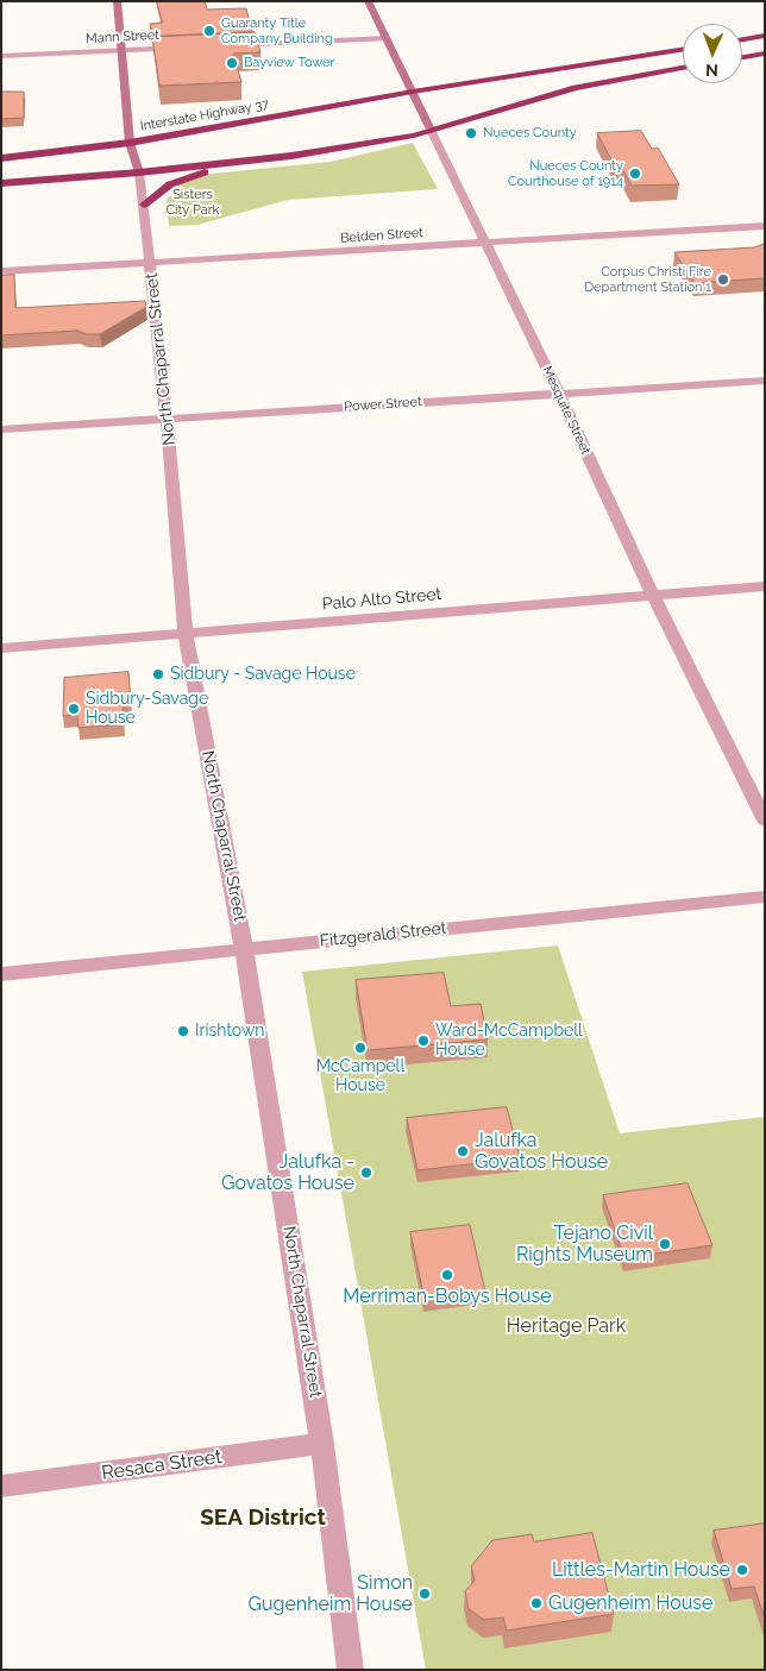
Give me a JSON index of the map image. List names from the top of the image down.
{
  "streets": {
    "highway": ["Interstate Highway 37"],
    "street": [
      "Mann Street",
      "Belden Street",
      "North Chaparral Street",
      "Power Street",
      "Mesquite Street",
      "Palo Alto Street",
      "Fitzgerald Street",
      "Resaca Street"
    ]
  },
  "crossings": [
    ["Mann Street", "North Chaparral Street"],
    ["Interstate Highway 37", "North Chaparral Street"],
    ["Interstate Highway 37", "Mesquite Street"],
    ["Belden Street", "North Chaparral Street"],
    ["Belden Street", "Mesquite Street"],
    ["North Chaparral Street", "Power Street"],
    ["North Chaparral Street", "Palo Alto Street"],
    ["North Chaparral Street", "Fitzgerald Street"],
    ["North Chaparral Street", "Resaca Street"],
    ["Power Street", "Mesquite Street"],
    ["Mesquite Street", "Palo Alto Street"]
  ],
  "districts": ["SEA District"],
  "parks": ["Sisters City Park", "Heritage Park"],
  "places": [
    "Guaranty Title Company Building",
    "Bayview Tower",
    "Nueces County",
    "Nueces County Courthouse of 1914",
    "Corpus Christi Fire Department Station 1",
    "Sidbury - Savage House",
    "Sidbury-Savage House",
    "Irishtown",
    "Ward-McCampbell House",
    "McCampell House",
    "Jalufka Govatos House",
    "Jalufka - Govatos House",
    "Tejano Civil Rights Museum",
    "Merriman-Bobys House",
    "Littles-Martin House",
    "Simon Gugenheim House",
    "Gugenheim House"
  ],
  "north": "bottom"
}
